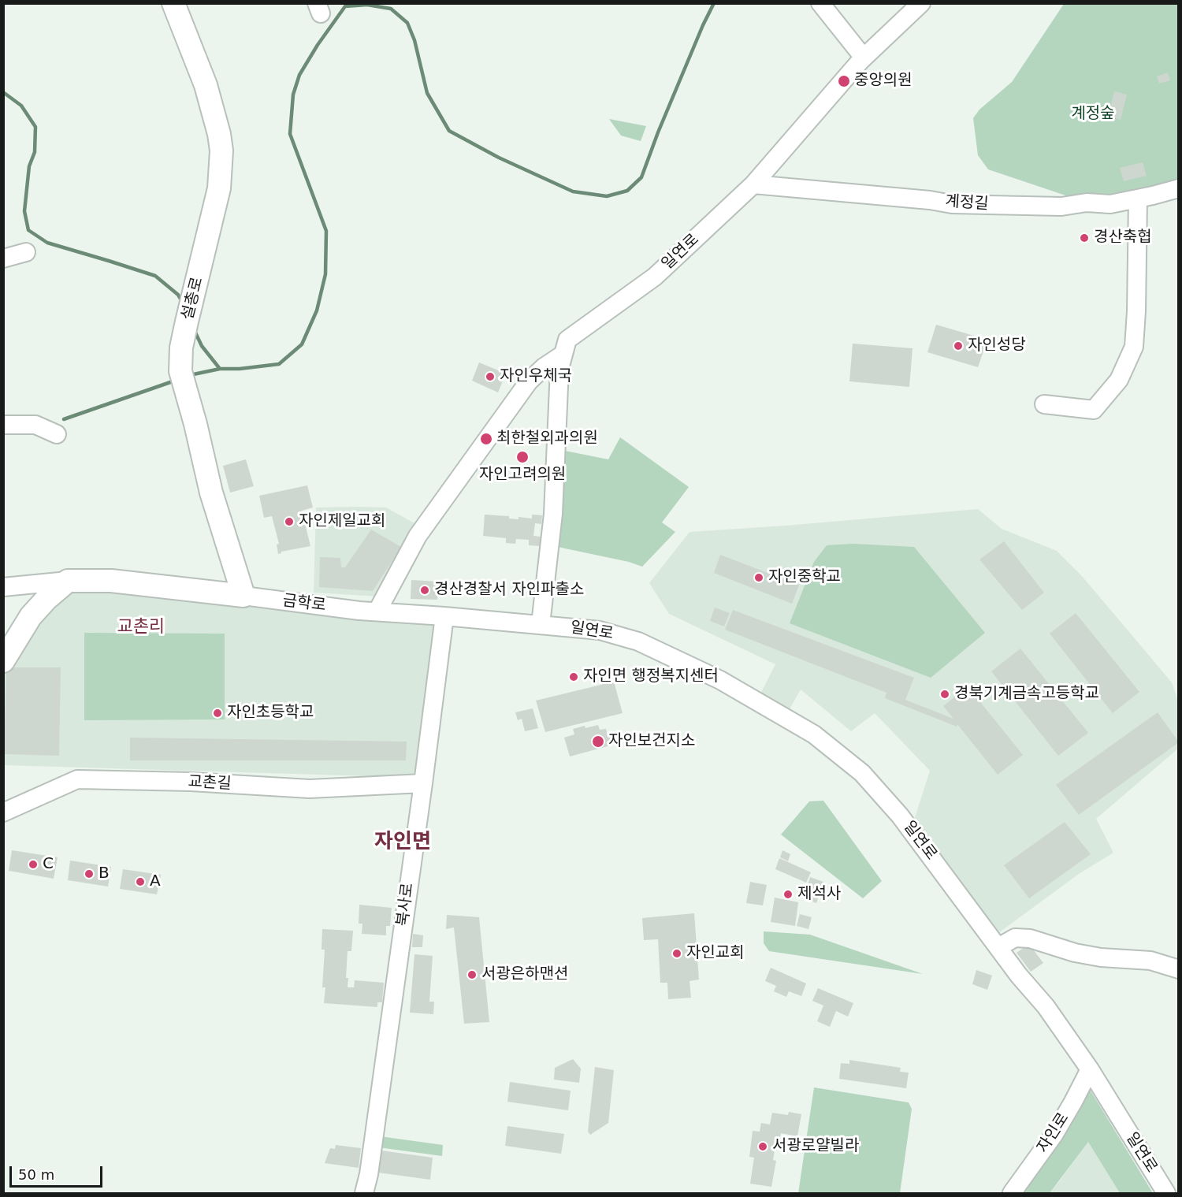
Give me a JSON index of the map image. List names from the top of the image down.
{
  "streets": {
    "main road": ["설총로", "금학로"],
    "street": [
      "계정길",
      "일연로",
      "교촌길",
      "북사로",
      "자인로"
    ]
  },
  "crossings": [
    ["계정길", "일연로"],
    ["일연로", "금학로"],
    ["일연로", "자인로"],
    ["설총로", "금학로"],
    ["금학로", "북사로"],
    ["교촌길", "북사로"]
  ],
  "districts": ["교촌리", "자인면"],
  "parks": ["계정숲"],
  "places": [
    "중앙의원",
    "경산축협",
    "자인성당",
    "자인우체국",
    "최한철외과의원",
    "자인고려의원",
    "자인제일교회",
    "자인중학교",
    "경산경찰서 자인파출소",
    "자인면 행정복지센터",
    "경북기계금속고등학교",
    "자인초등학교",
    "자인보건지소",
    "C",
    "B",
    "A",
    "제석사",
    "자인교회",
    "서광은하맨션",
    "서광로얄빌라"
  ],
  "scale_bar": "50 m"
}
